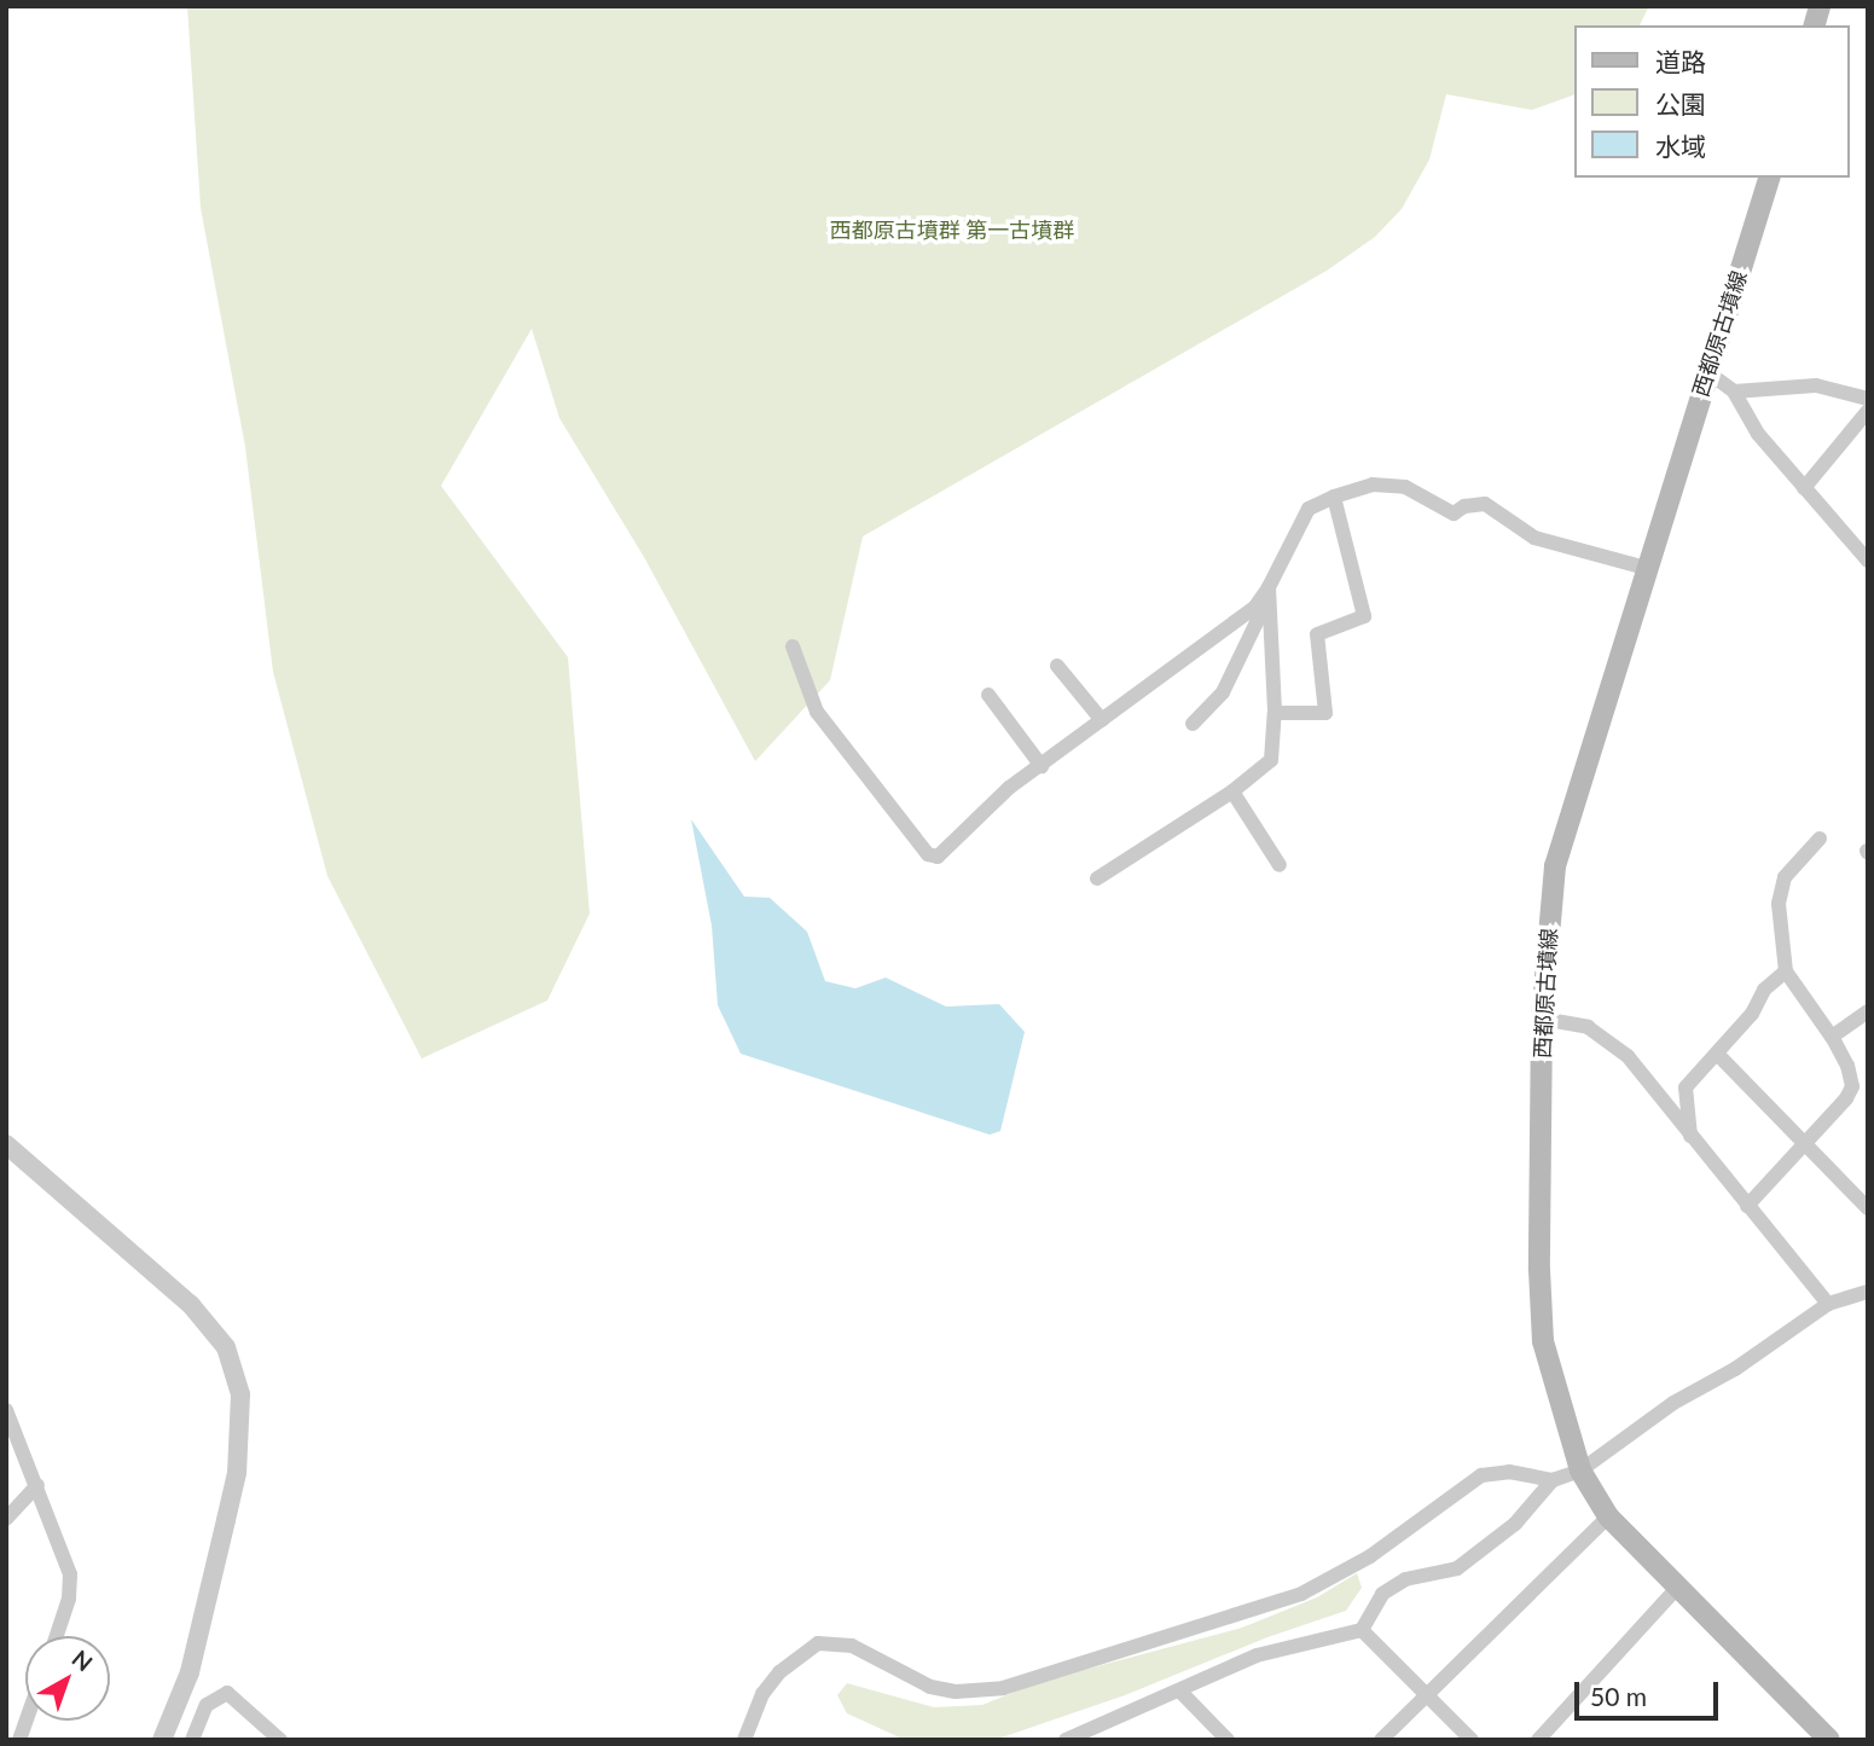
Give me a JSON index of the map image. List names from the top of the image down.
{
  "streets": {
    "main road": ["西都原古墳線"]
  },
  "parks": ["西都原古墳群 第一古墳群"],
  "legend": ["道路", "公園", "水域"],
  "scale_bar": "50 m",
  "north": "top right"
}
